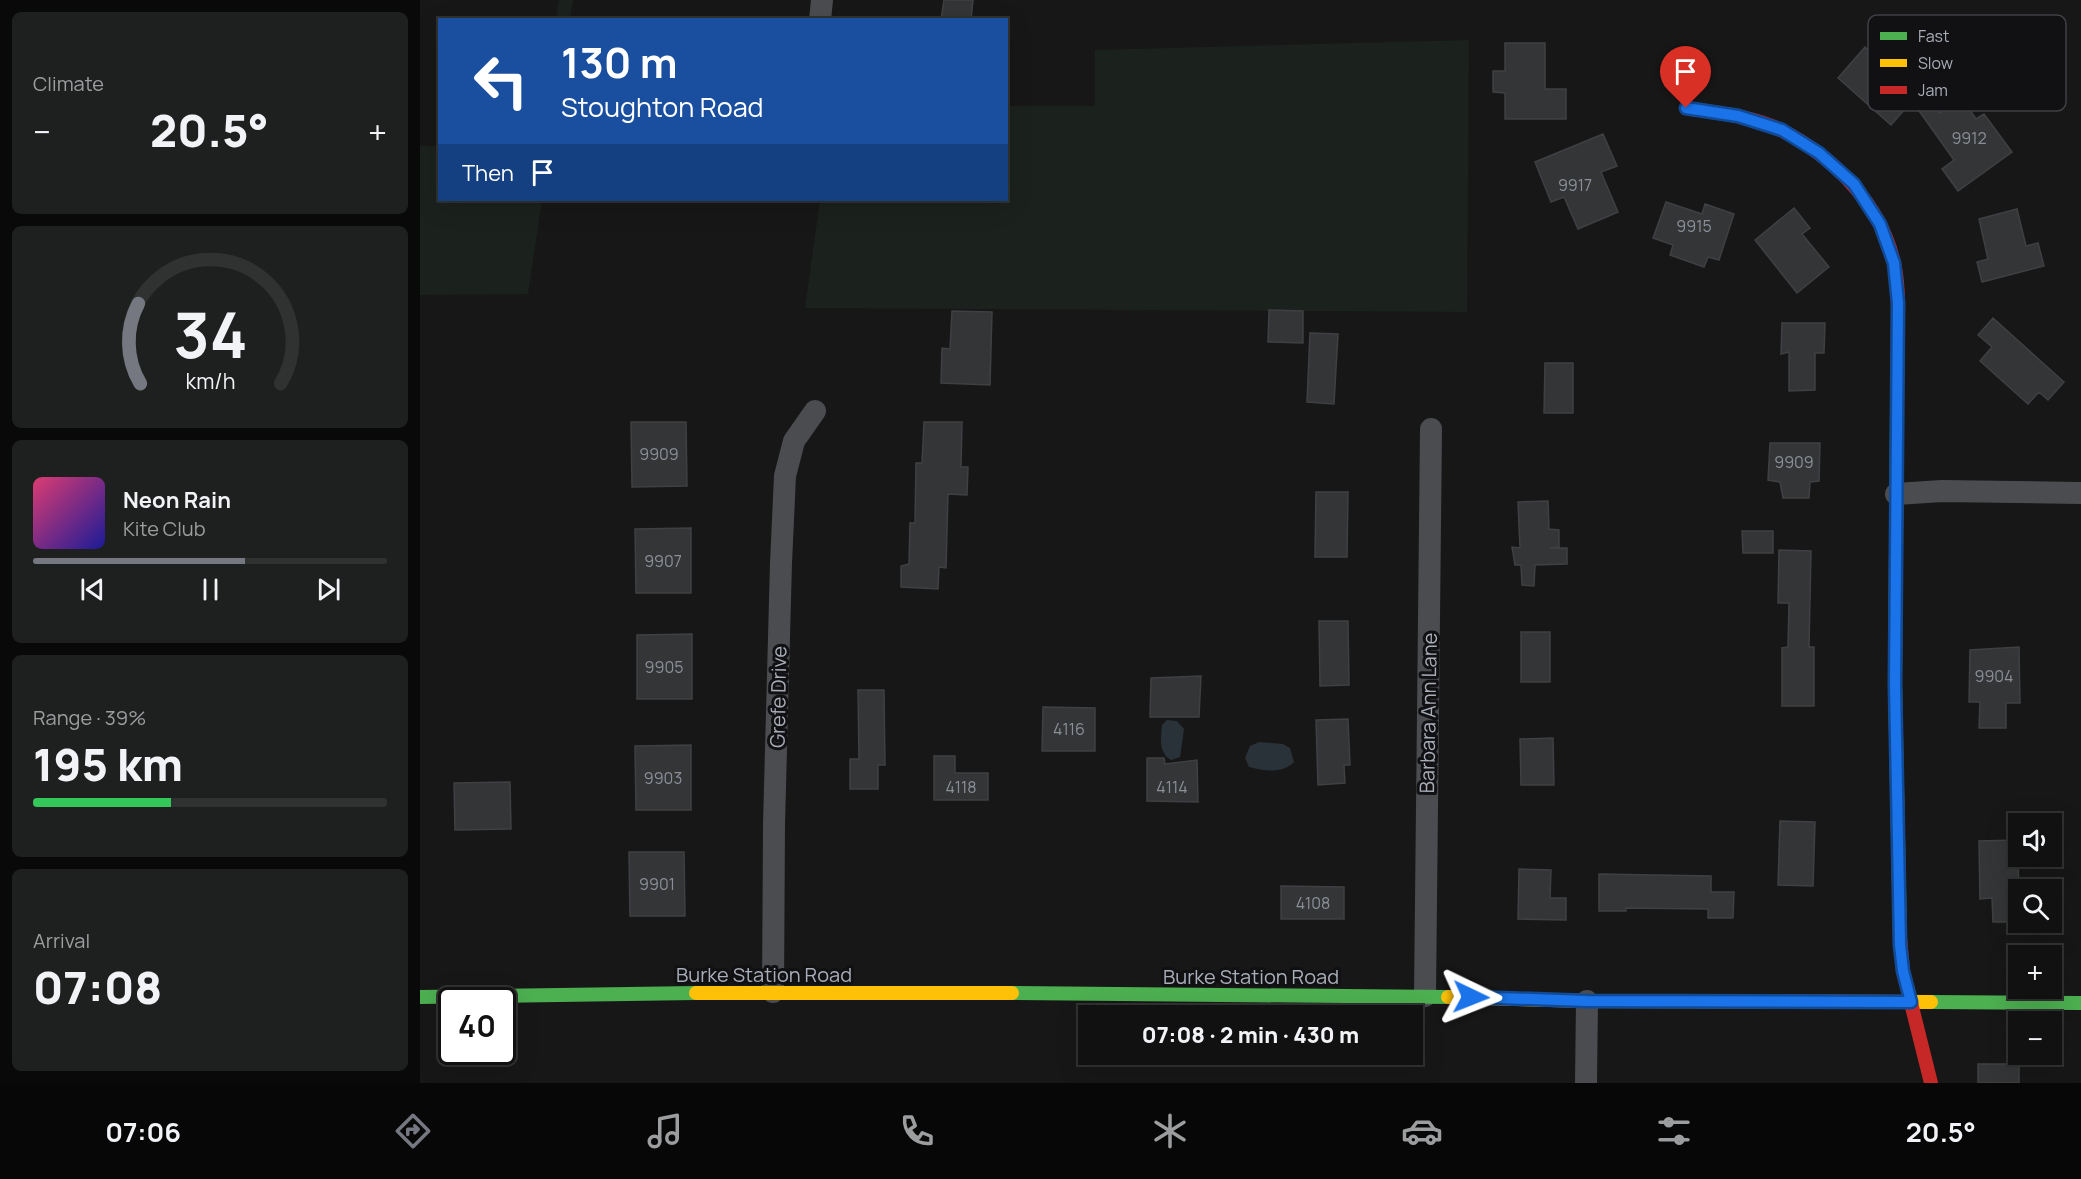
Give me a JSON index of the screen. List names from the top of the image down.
{
  "streets": {
    "street": ["Grefe Drive", "Barbara Ann Lane", "Burke Station Road"]
  },
  "crossings": [
    ["Grefe Drive", "Burke Station Road"],
    ["Barbara Ann Lane", "Burke Station Road"]
  ],
  "house_numbers": [
    "9912",
    "9917",
    "9915",
    "9909",
    "9909",
    "9907",
    "9905",
    "9904",
    "4116",
    "9903",
    "4118",
    "4114",
    "9901",
    "4108"
  ],
  "legend": ["Fast", "Slow", "Jam"],
  "page": {
    "tile": [
      "Climate",
      ["Range · 39%", "195 km"],
      ["Arrival", "07:08"]
    ],
    "turn": ["130 m", "Stoughton Road"],
    "heat": ["−", "20.5°", "+"],
    "then": "Then",
    "song": ["Neon Rain", "Kite Club"],
    "map_buttons": ["+", "−"],
    "limit": "40",
    "trip": "07:08 · 2 min · 430 m",
    "tabs": ["07:06", "20.5°"],
    "gauge": ["34", "km/h"]
  }
}
